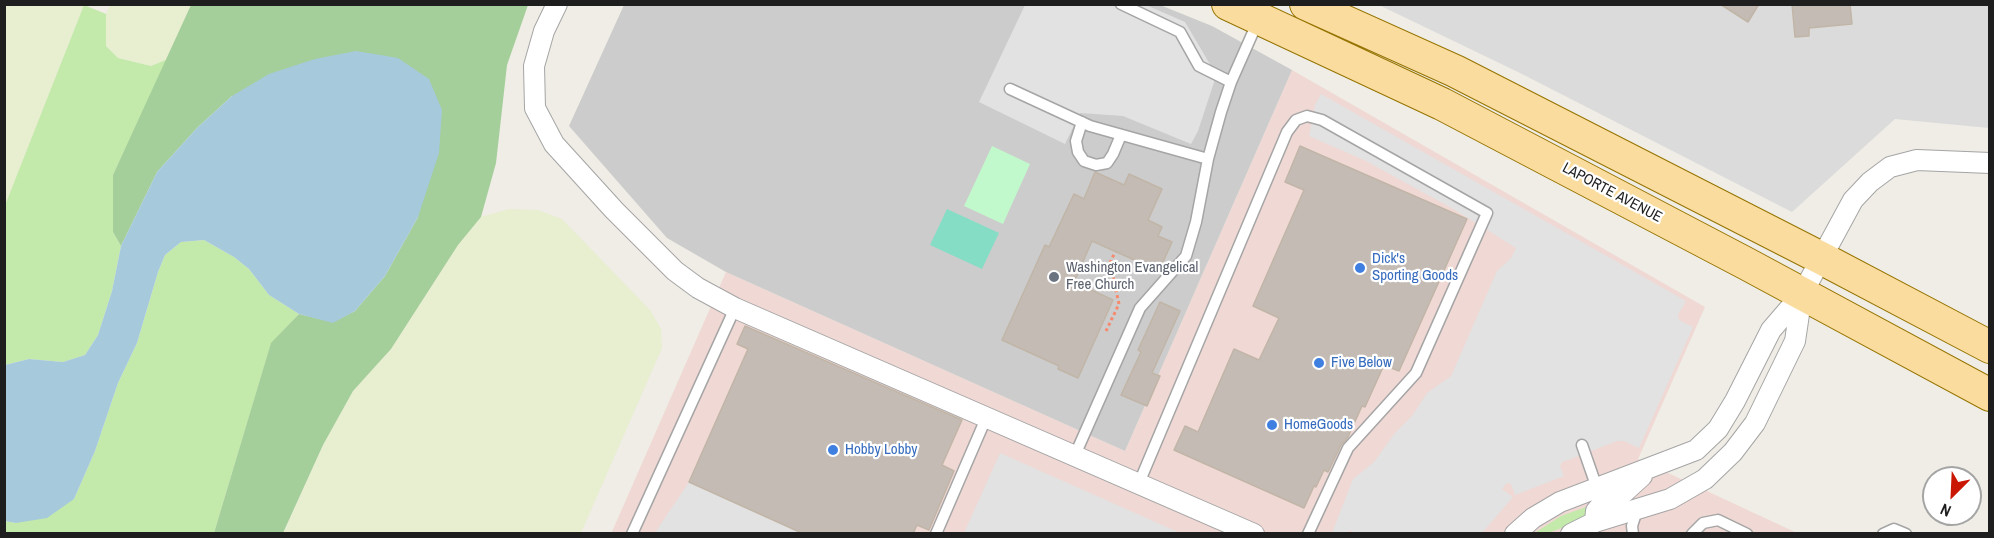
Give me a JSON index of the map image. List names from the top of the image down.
{
  "streets": {
    "main road": ["LAPORTE AVENUE"]
  },
  "places": [
    "Dick's Sporting Goods",
    "Washington Evangelical Free Church",
    "Five Below",
    "HomeGoods",
    "Hobby Lobby"
  ],
  "north": "bottom left"
}
